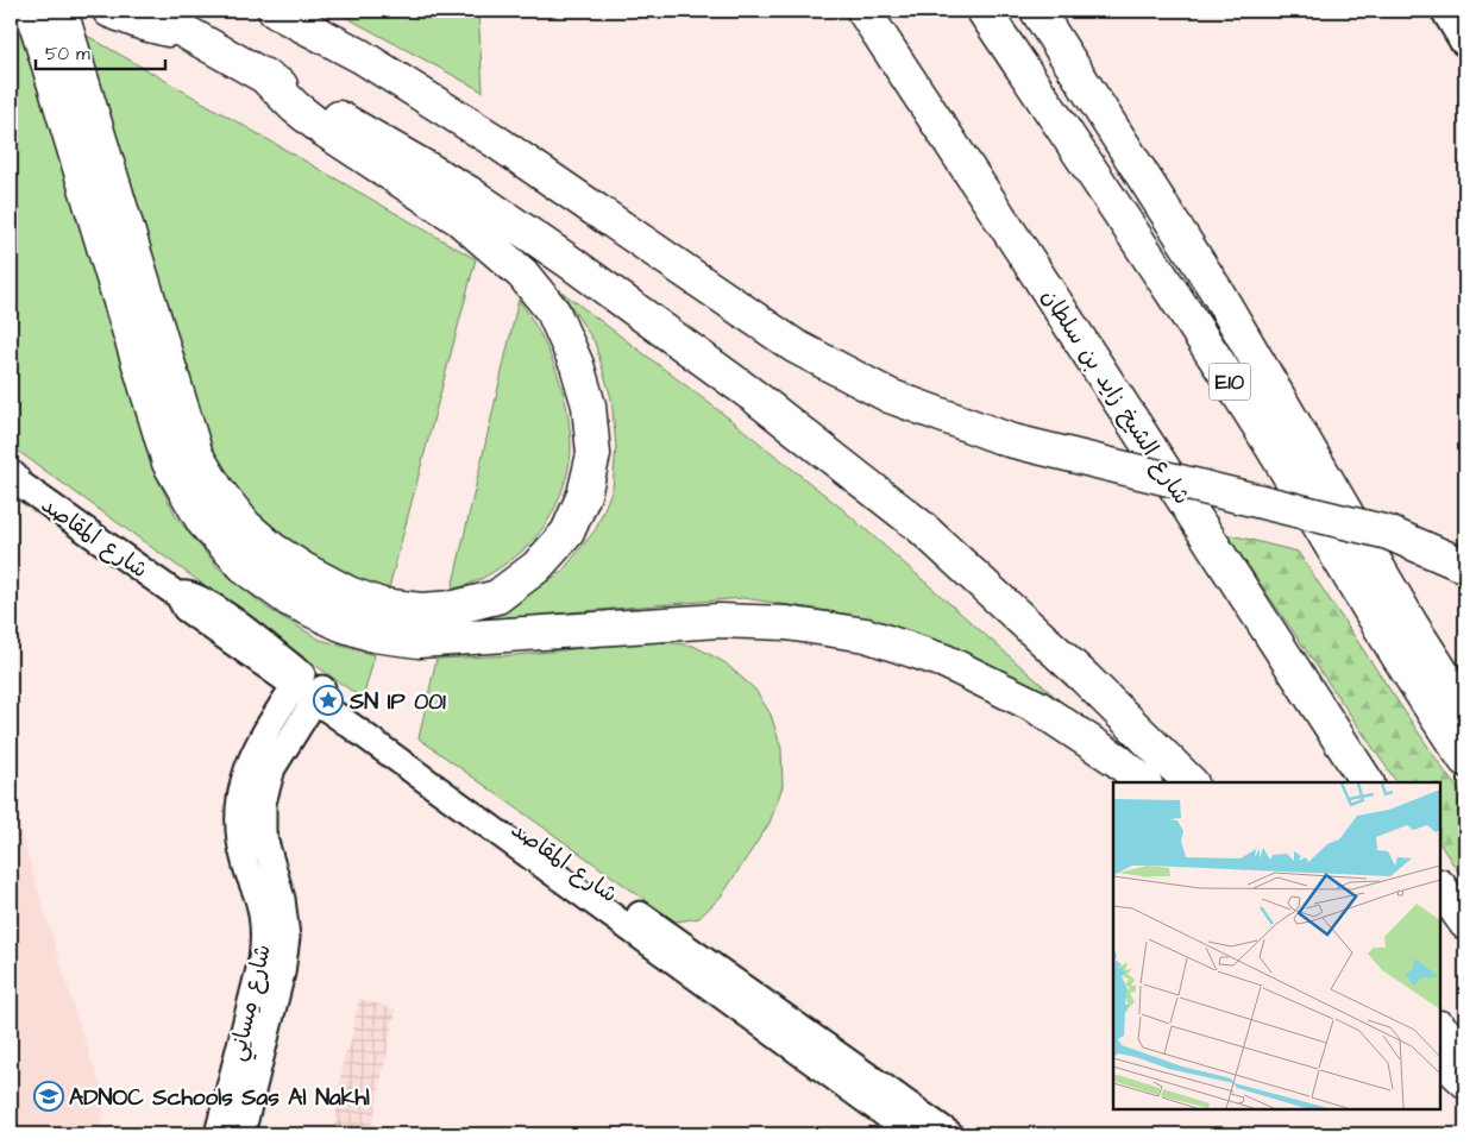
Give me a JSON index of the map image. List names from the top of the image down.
{
  "streets": {
    "highway": ["E10", "شارع الشيخ زايد بن سلطان"],
    "street": ["شارع المقاصد", "شارع مِسانِي"]
  },
  "crossings": [
    ["شارع المقاصد", "شارع مِسانِي"]
  ],
  "places": {
    "place": ["SN IP 001"],
    "school or university": ["ADNOC Schools Sas Al Nakhl"]
  },
  "scale_bar": "50 m"
}
